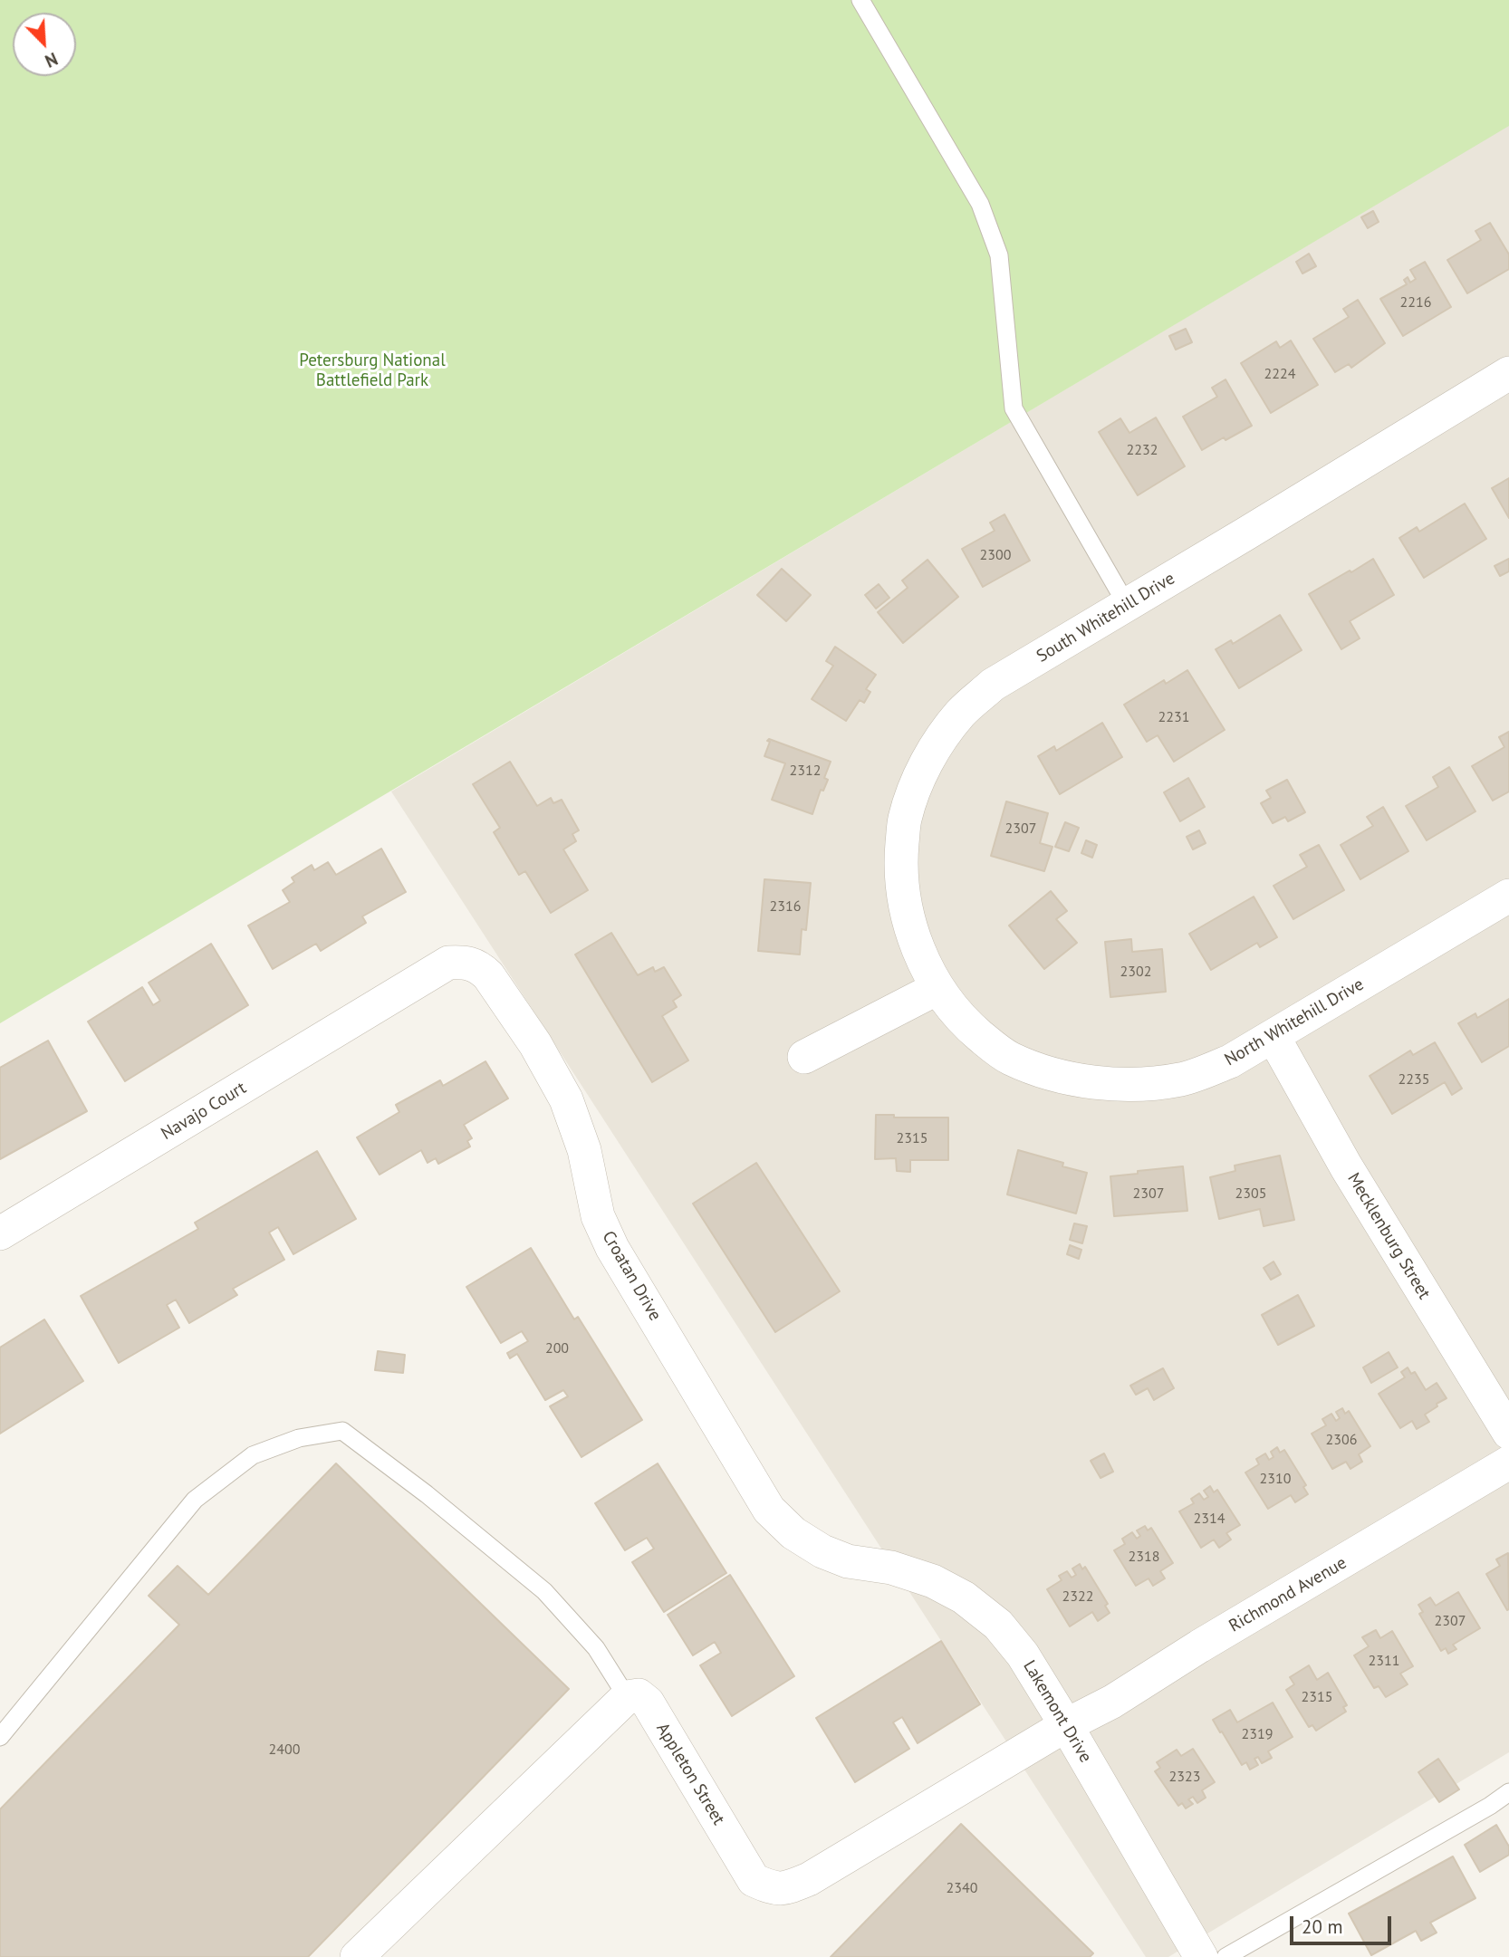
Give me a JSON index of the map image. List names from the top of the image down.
{
  "streets": {
    "street": [
      "South Whitehill Drive",
      "North Whitehill Drive",
      "Navajo Court",
      "Mecklenburg Street",
      "Croatan Drive",
      "Richmond Avenue",
      "Lakemont Drive",
      "Appleton Street"
    ]
  },
  "crossings": [
    ["South Whitehill Drive", "North Whitehill Drive"],
    ["North Whitehill Drive", "Mecklenburg Street"],
    ["Navajo Court", "Croatan Drive"],
    ["Croatan Drive", "Lakemont Drive"],
    ["Richmond Avenue", "Lakemont Drive"],
    ["Richmond Avenue", "Appleton Street"],
    ["Lakemont Drive", "Appleton Street"]
  ],
  "parks": ["Petersburg National Battlefield Park"],
  "house_numbers": [
    "2216",
    "2224",
    "2232",
    "2300",
    "2231",
    "2312",
    "2307",
    "2316",
    "2302",
    "2235",
    "2315",
    "2307",
    "2305",
    "200",
    "2306",
    "2310",
    "2314",
    "2318",
    "2322",
    "2307",
    "2311",
    "2315",
    "2319",
    "2400",
    "2323",
    "2340"
  ],
  "scale_bar": "20 m",
  "north": "bottom right"
}
